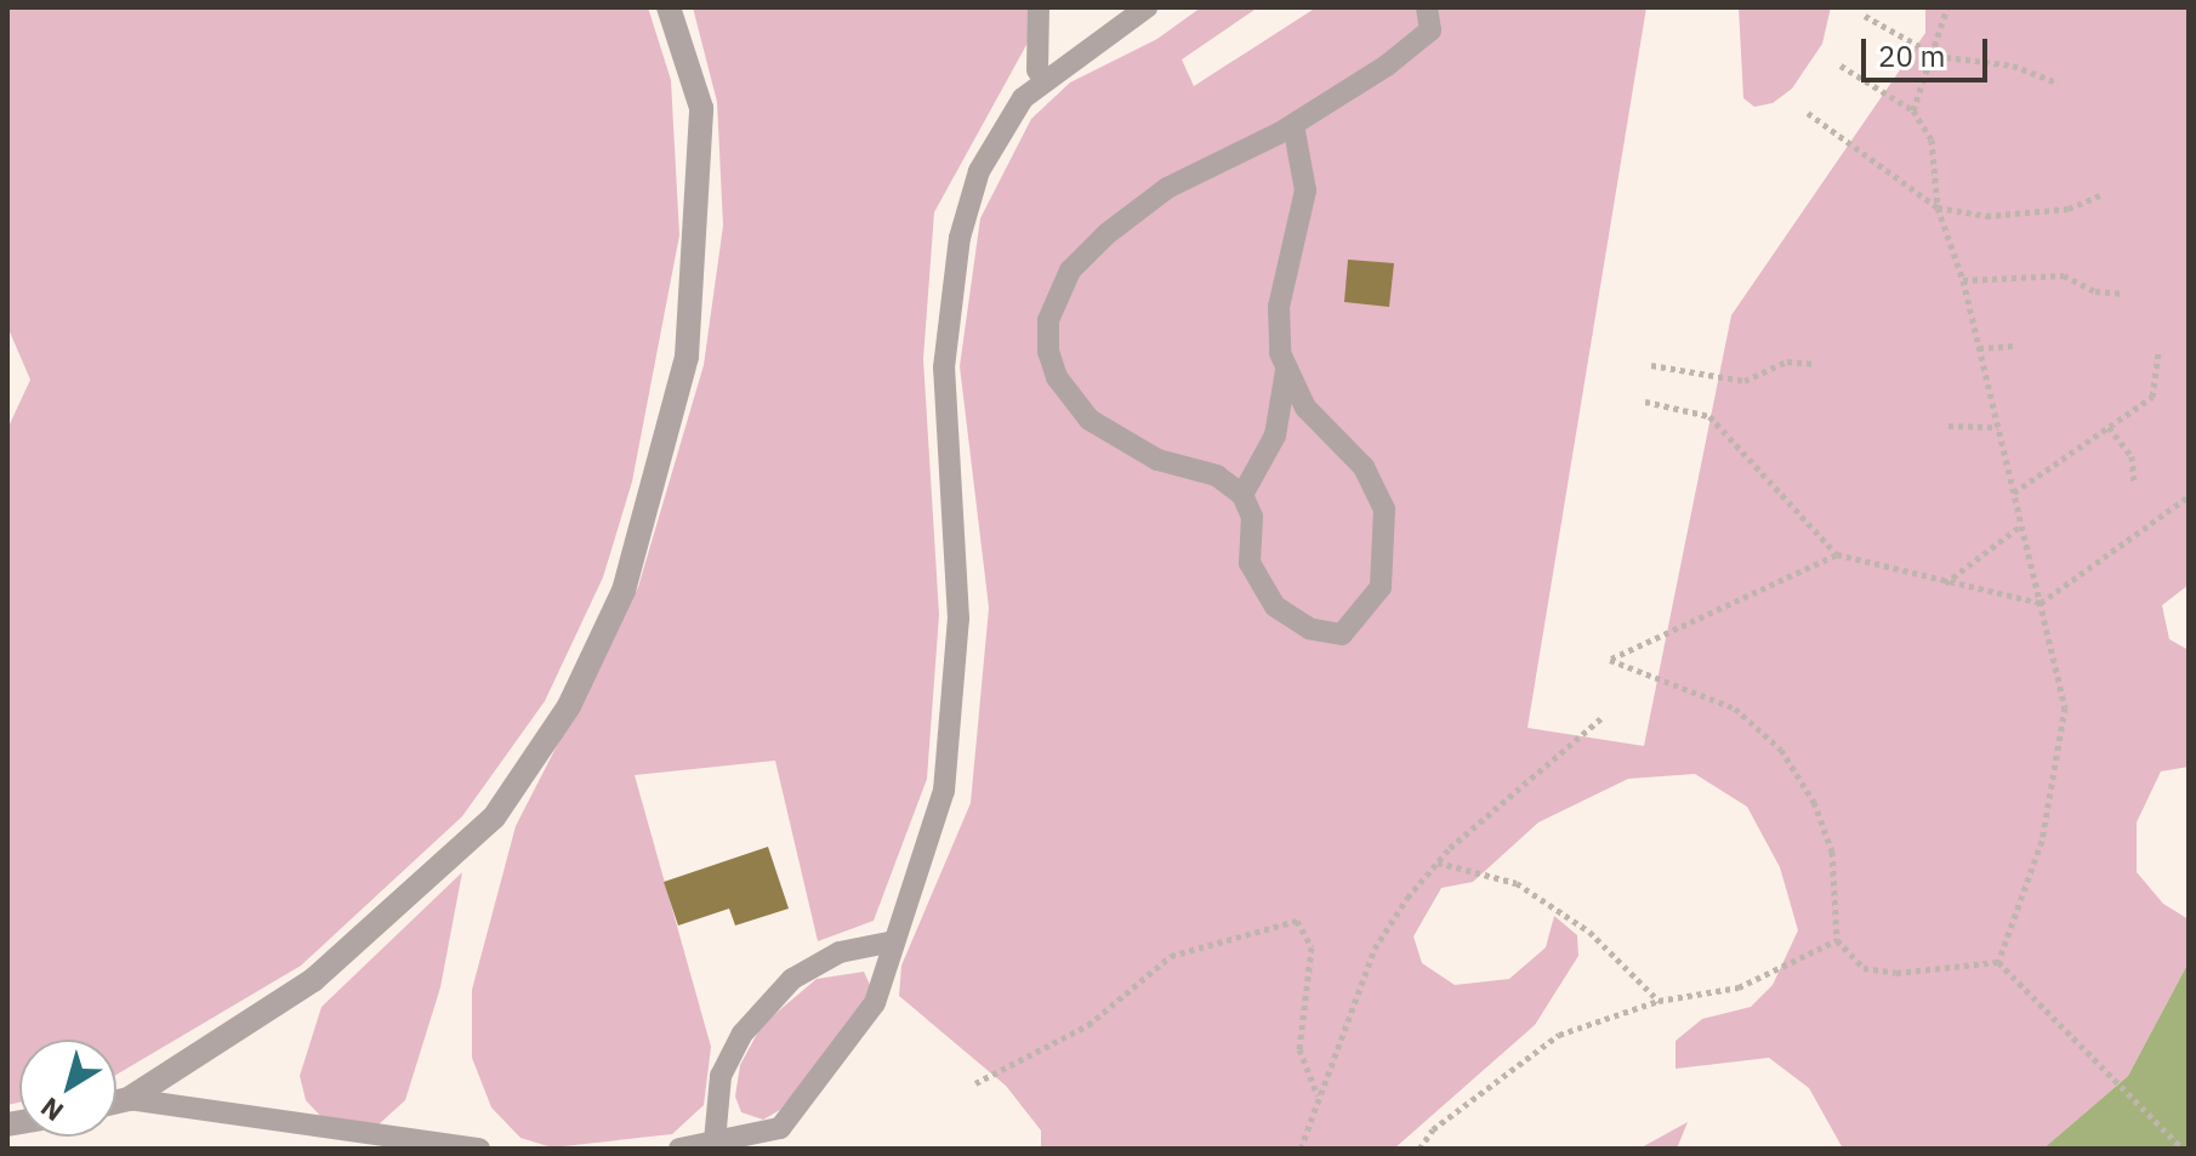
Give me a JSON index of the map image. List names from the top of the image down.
{
  "scale_bar": "20 m",
  "north": "bottom left"
}
